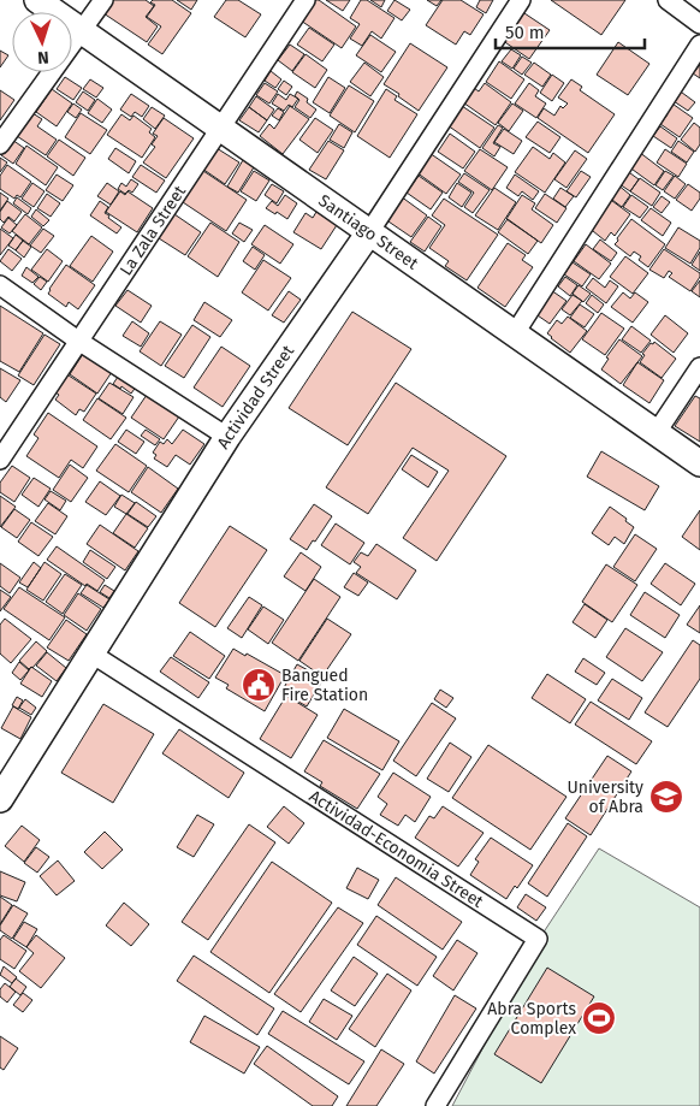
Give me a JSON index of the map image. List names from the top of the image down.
{
  "streets": {
    "street": [
      "La Zala Street",
      "Santiago Street",
      "Actividad Street",
      "Actividad-Economia Street"
    ]
  },
  "crossings": [
    ["La Zala Street", "Santiago Street"],
    ["Santiago Street", "Actividad Street"],
    ["Actividad Street", "Actividad-Economia Street"]
  ],
  "places": {
    "public building": ["Bangued Fire Station"],
    "school or university": ["University of Abra"],
    "sports": ["Abra Sports Complex"]
  },
  "scale_bar": "50 m",
  "north": "bottom"
}
